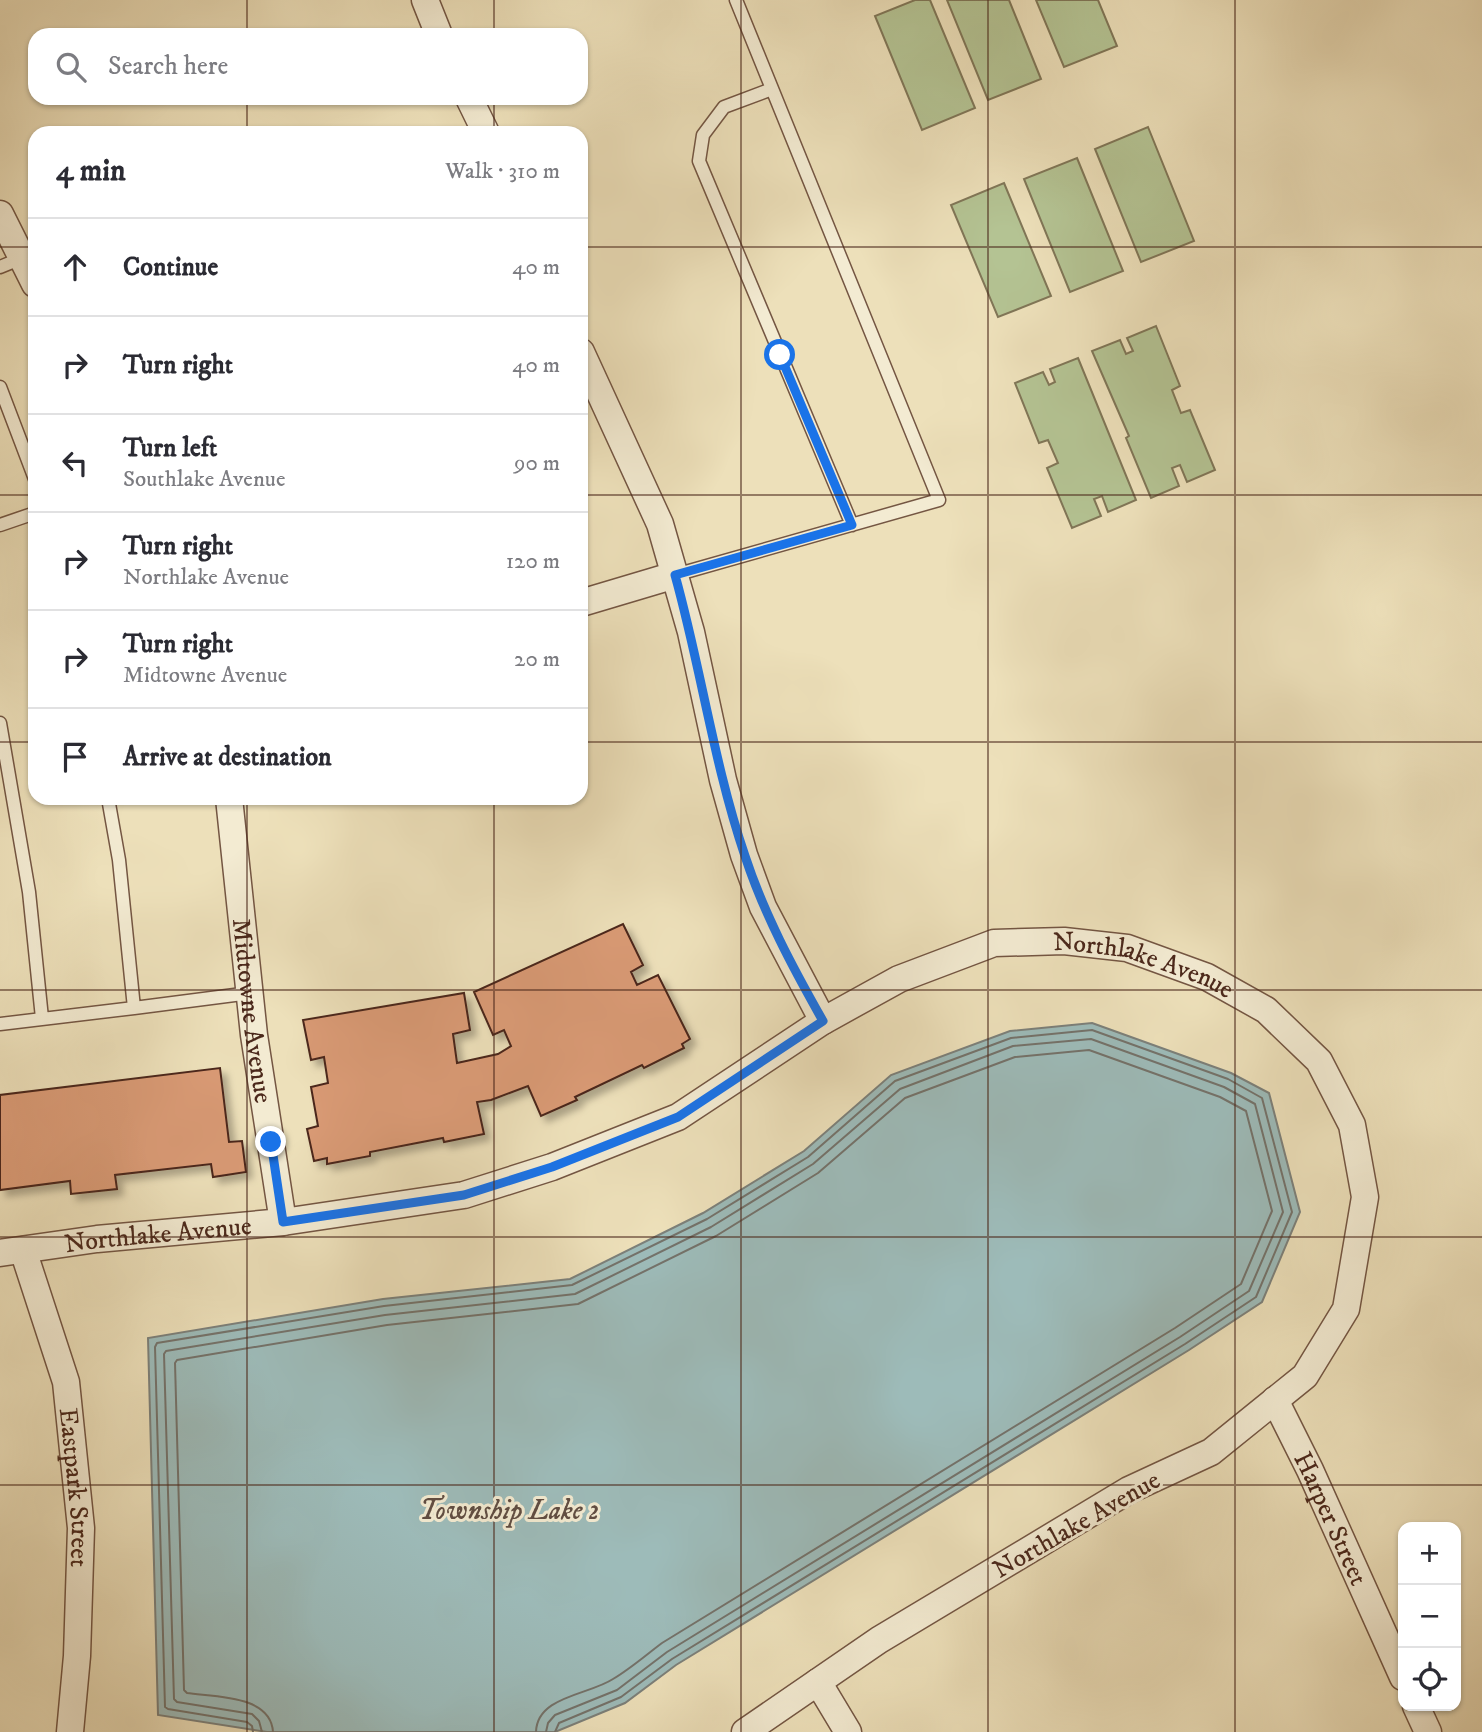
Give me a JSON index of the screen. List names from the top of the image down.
{
  "streets": {
    "street": [
      "Northlake Avenue",
      "Midtowne Avenue",
      "Eastpark Street",
      "Harper Street"
    ]
  },
  "crossings": [
    ["Northlake Avenue", "Midtowne Avenue"],
    ["Northlake Avenue", "Eastpark Street"],
    ["Northlake Avenue", "Harper Street"]
  ],
  "water": ["Township Lake 2"],
  "page": {
    "search": "Search here",
    "heading": ["4 min", "Walk · 310 m"],
    "list": [
      ["Continue", "40 m"],
      ["Turn right", "40 m"],
      ["Turn left", "Southlake Avenue", "90 m"],
      ["Turn right", "Northlake Avenue", "120 m"],
      ["Turn right", "Midtowne Avenue", "20 m"],
      "Arrive at destination"
    ],
    "map_buttons": ["+", "−"]
  }
}
